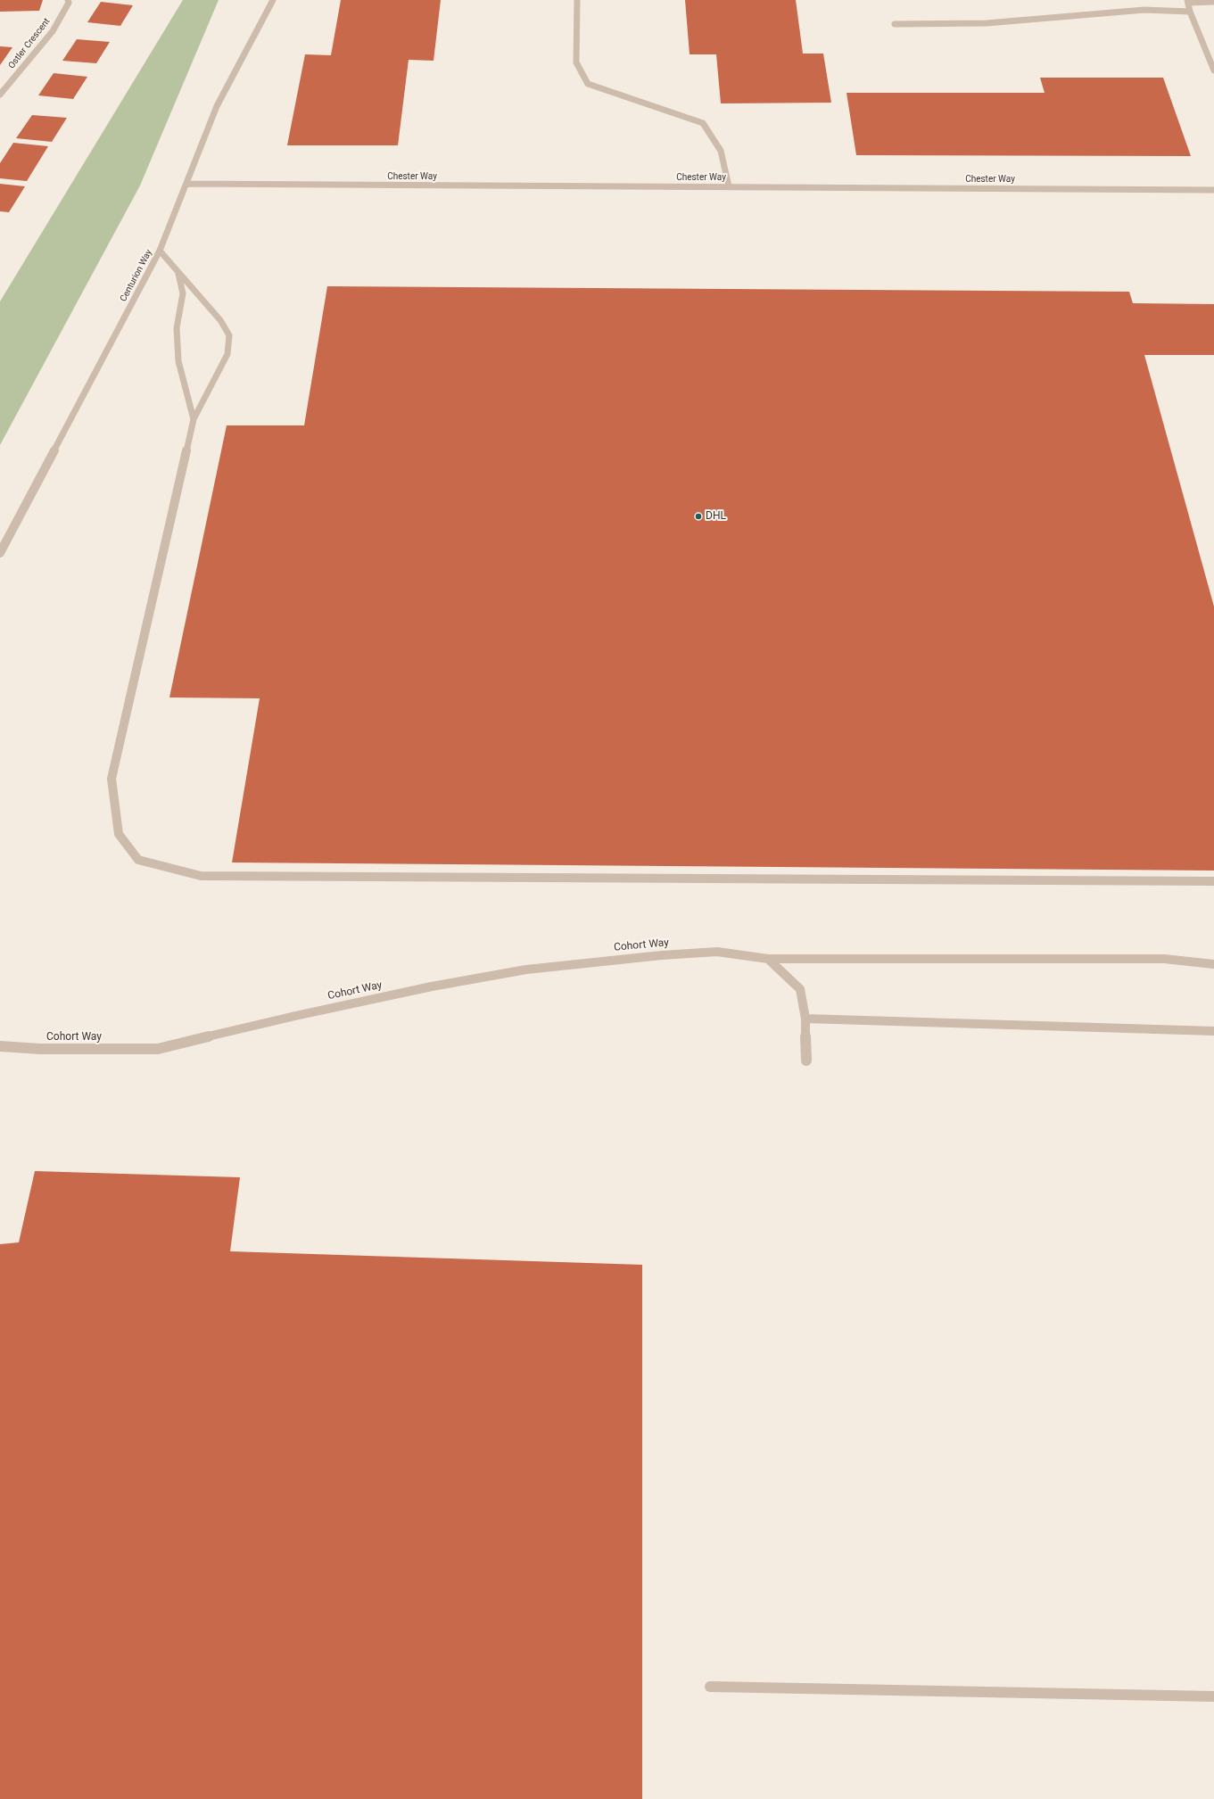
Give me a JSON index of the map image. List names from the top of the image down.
{
  "streets": {
    "street": [
      "Ostler Crescent",
      "Chester Way",
      "Centurion Way",
      "Cohort Way"
    ]
  },
  "crossings": [
    ["Chester Way", "Centurion Way"]
  ],
  "places": ["DHL"]
}
